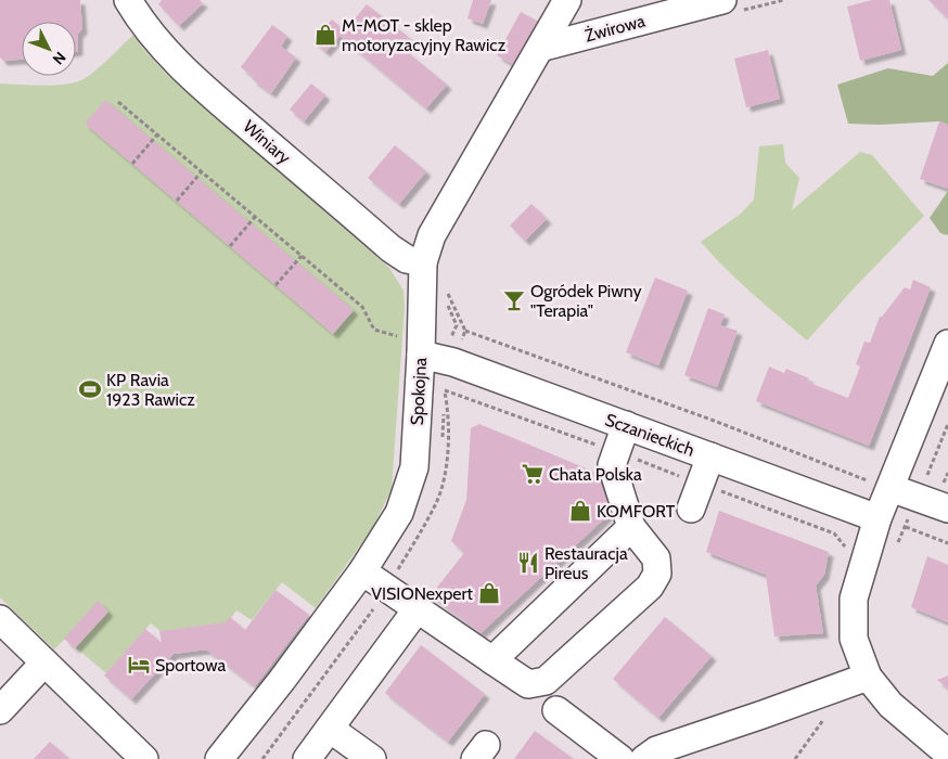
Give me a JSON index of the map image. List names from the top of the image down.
{
  "streets": {
    "street": [
      "Żwirowa",
      "Winiary",
      "Spokojna",
      "Sczanieckich"
    ]
  },
  "crossings": [
    ["Żwirowa", "Spokojna"],
    ["Winiary", "Spokojna"],
    ["Spokojna", "Sczanieckich"]
  ],
  "places": {
    "shop": ["M-MOT - sklep motoryzacyjny Rawicz", "KOMFORT", "VISIONexpert"],
    "bar": ["Ogródek Piwny \"Terapia\""],
    "sports": ["KP Ravia 1923 Rawicz"],
    "supermarket": ["Chata Polska"],
    "restaurant": ["Restauracja Pireus"],
    "hotel": ["Sportowa"]
  },
  "north": "bottom right"
}
